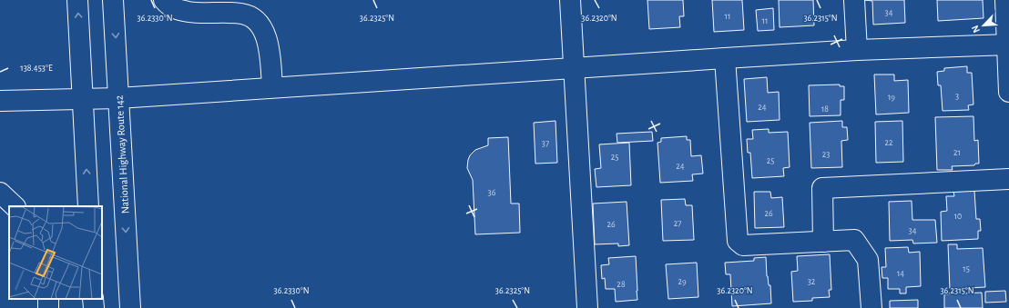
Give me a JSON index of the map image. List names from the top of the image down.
{
  "streets": {
    "main road": ["National Highway Route 142"]
  },
  "house_numbers": [
    "34",
    "11",
    "11",
    "3",
    "19",
    "24",
    "18",
    "22",
    "37",
    "21",
    "23",
    "25",
    "25",
    "24",
    "36",
    "26",
    "10",
    "27",
    "26",
    "34",
    "15",
    "14",
    "29",
    "32",
    "28"
  ],
  "north": "bottom left",
  "coordinates": [
    "36.2330°N",
    "36.2325°N",
    "36.2320°N",
    "36.2315°N",
    "138.453°E"
  ]
}
